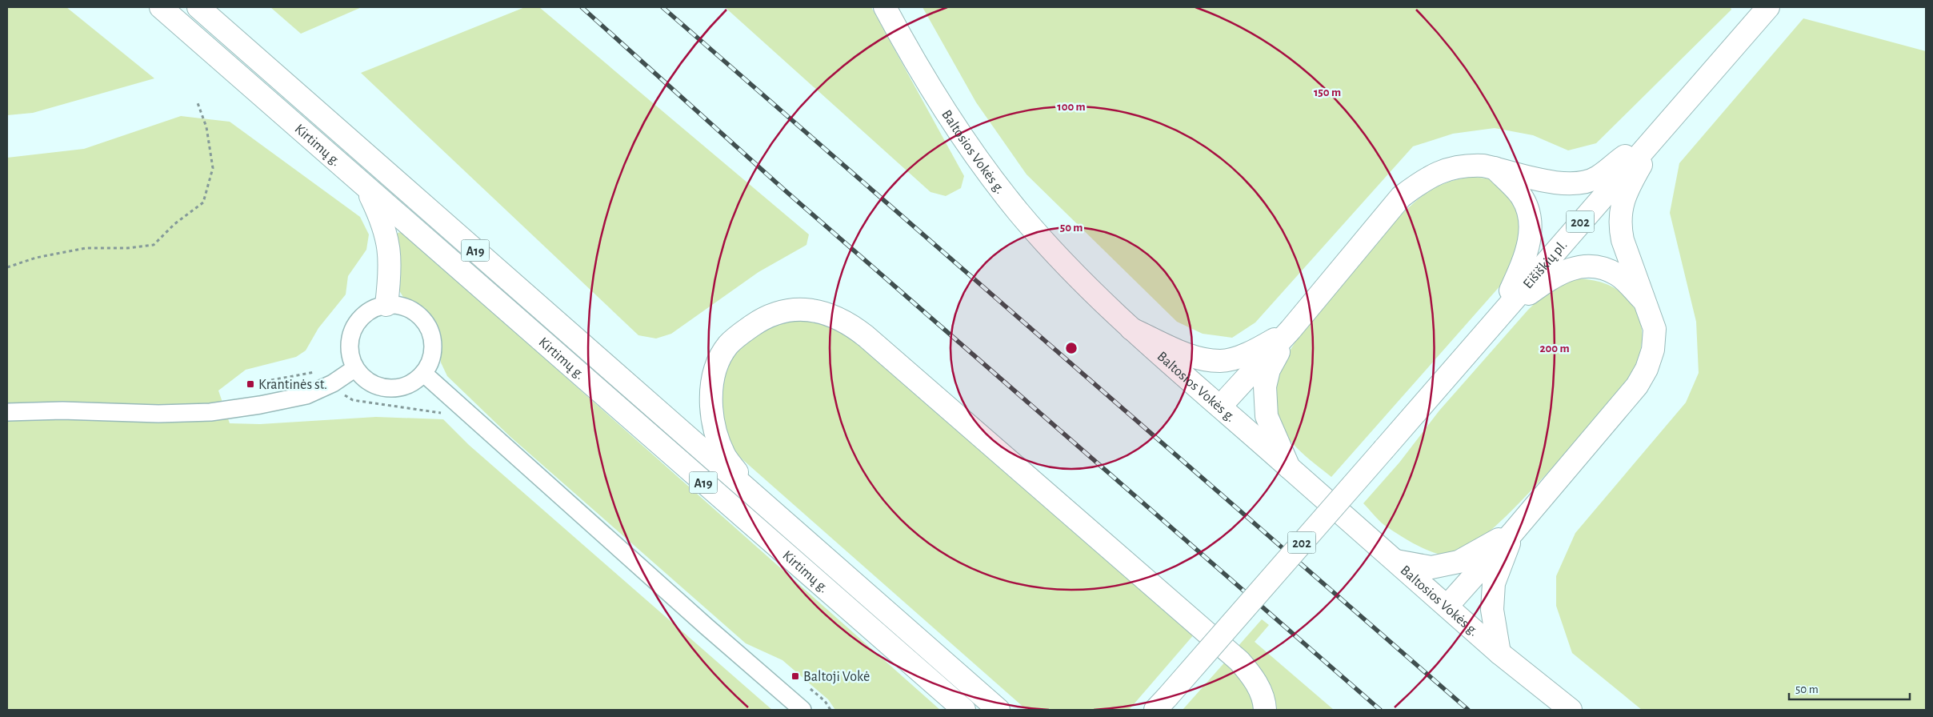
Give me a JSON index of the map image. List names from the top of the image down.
{
  "streets": {
    "main road": [
      "Kirtimų g.",
      "Baltosios Vokės g.",
      "202",
      "A19",
      "Eišiškių pl."
    ]
  },
  "places": {
    "transit": ["Krantinės st.", "Baltoji Vokė"]
  },
  "scale_bar": "50 m",
  "rings": [
    "150 m",
    "100 m",
    "50 m",
    "200 m"
  ]
}
